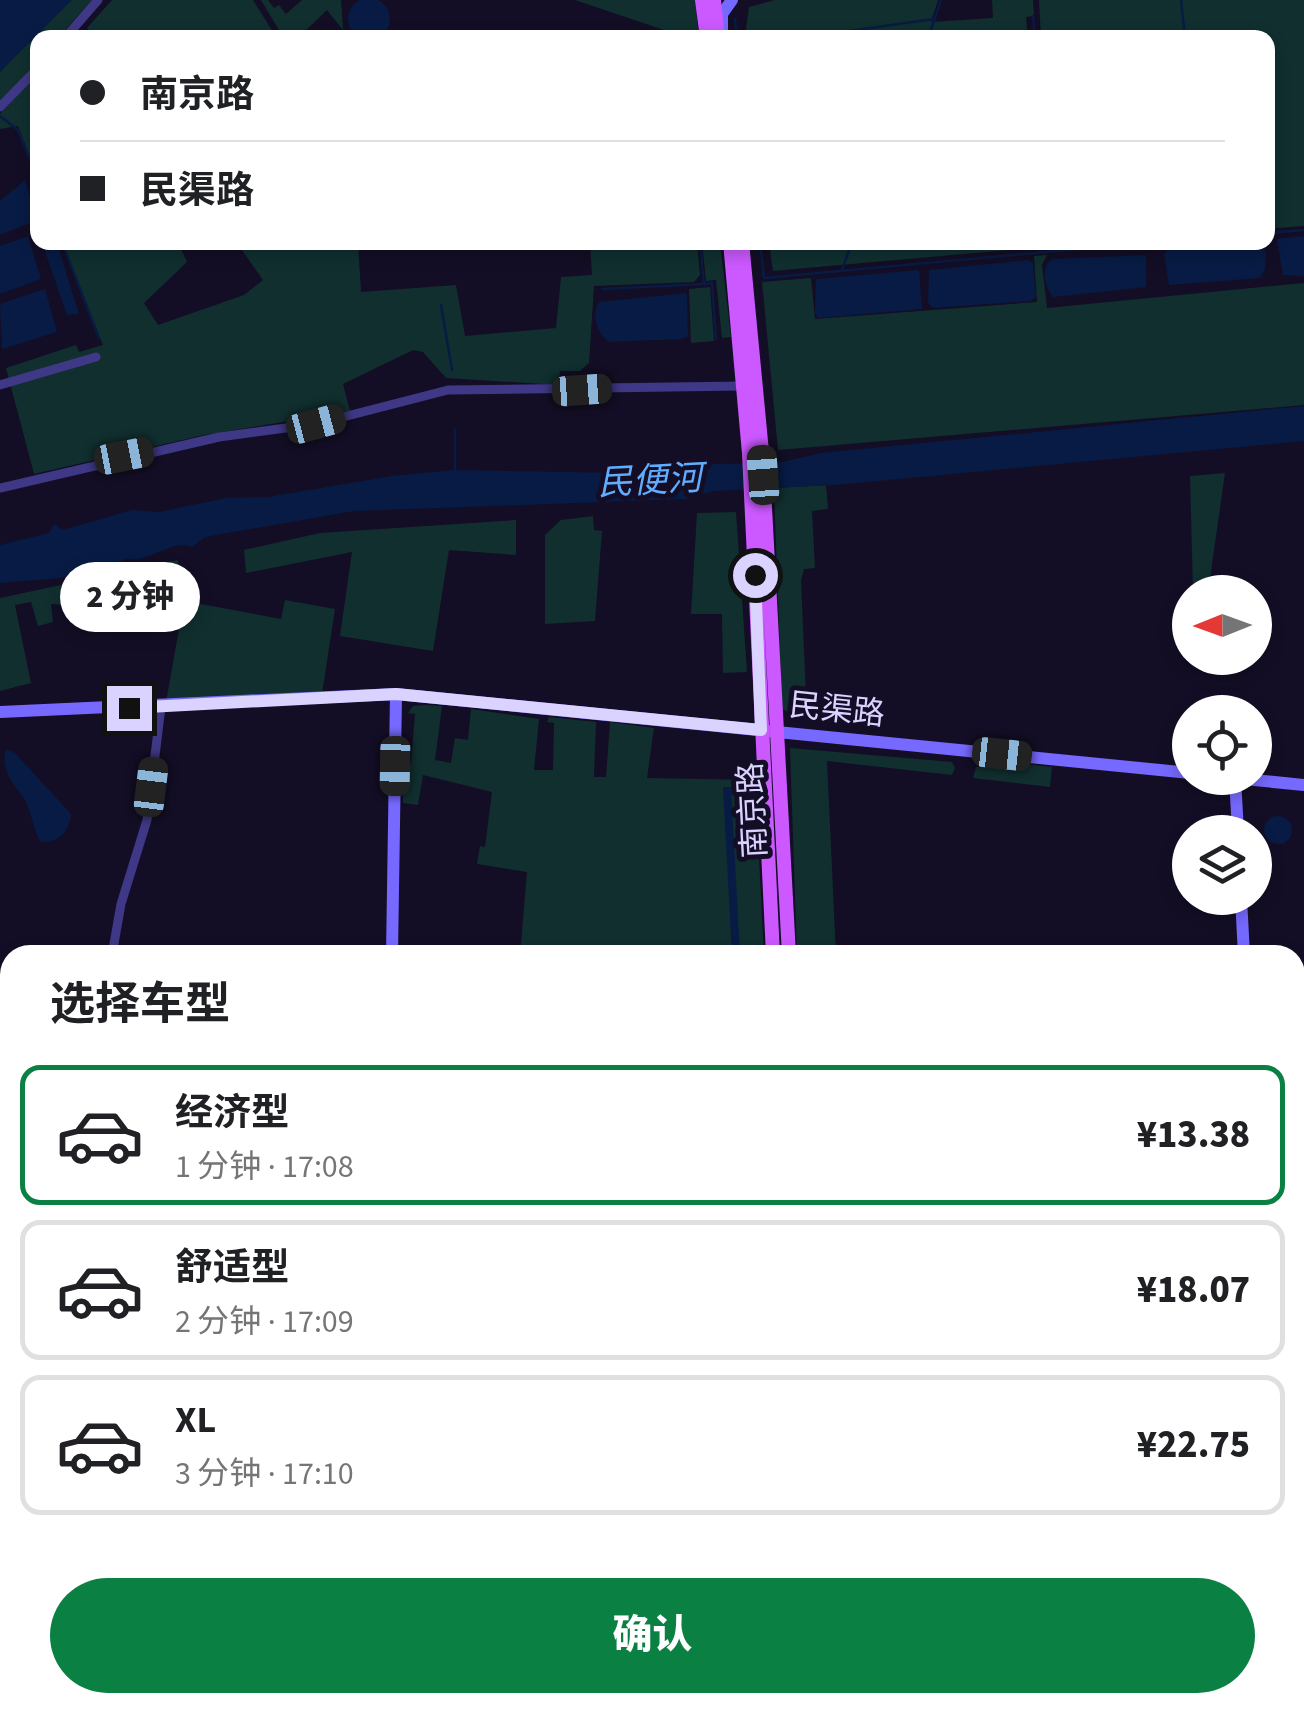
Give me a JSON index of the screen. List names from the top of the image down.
{
  "streets": {
    "main road": ["南京路"],
    "street": ["民渠路"]
  },
  "crossings": [
    ["民渠路", "南京路"]
  ],
  "water": ["民便河"],
  "north": "left",
  "page": {
    "banner": ["南京路", "民渠路"],
    "bubble": "2 分钟",
    "heading": "选择车型",
    "list": [
      {
        "name": "经济型",
        "note": "1 分钟 · 17:08",
        "value": "¥13.38"
      },
      {
        "name": "舒适型",
        "note": "2 分钟 · 17:09",
        "value": "¥18.07"
      },
      {
        "name": "XL",
        "note": "3 分钟 · 17:10",
        "value": "¥22.75"
      }
    ],
    "buttons": "确认"
  }
}
